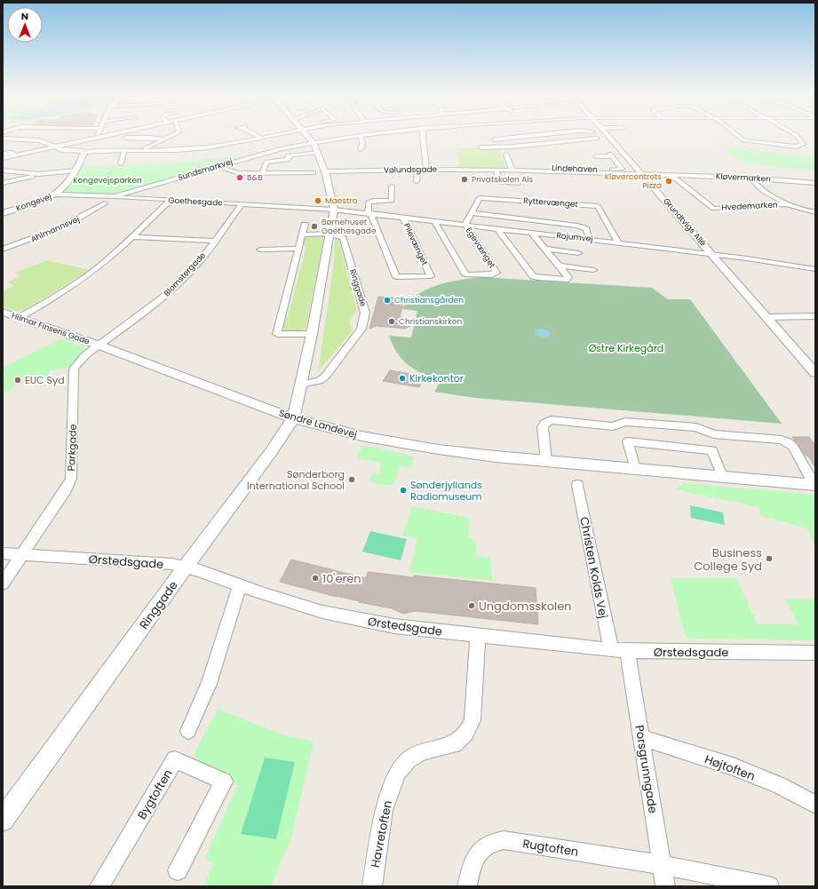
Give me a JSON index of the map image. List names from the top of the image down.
{
  "streets": {
    "street": [
      "Lindehaven",
      "Sundsmarkvej",
      "Vølundsgade",
      "Kløvermarken",
      "Goethesgade",
      "Kongevej",
      "Ryttervænget",
      "Hvedemarken",
      "Grundtvigs Allé",
      "Ahlmannsvej",
      "Rojumvej",
      "Pilevænget",
      "Egevænget",
      "Blomstergade",
      "Ringgade",
      "Hilmar Finsens Gade",
      "Søndre Landevej",
      "Parkgade",
      "Ørstedsgade",
      "Christen Kolds Vej",
      "Højtoften",
      "Porsgrunngade",
      "Bygtoften",
      "Havretoften",
      "Rugtoften"
    ]
  },
  "crossings": [
    ["Lindehaven", "Vølundsgade"],
    ["Sundsmarkvej", "Goethesgade"],
    ["Sundsmarkvej", "Ringgade"],
    ["Vølundsgade", "Kløvermarken"],
    ["Vølundsgade", "Grundtvigs Allé"],
    ["Vølundsgade", "Ringgade"],
    ["Kløvermarken", "Hvedemarken"],
    ["Kløvermarken", "Grundtvigs Allé"],
    ["Goethesgade", "Kongevej"],
    ["Goethesgade", "Rojumvej"],
    ["Goethesgade", "Blomstergade"],
    ["Goethesgade", "Ringgade"],
    ["Ryttervænget", "Rojumvej"],
    ["Ryttervænget", "Egevænget"],
    ["Grundtvigs Allé", "Rojumvej"],
    ["Rojumvej", "Pilevænget"],
    ["Rojumvej", "Egevænget"],
    ["Rojumvej", "Ringgade"],
    ["Blomstergade", "Hilmar Finsens Gade"],
    ["Blomstergade", "Søndre Landevej"],
    ["Blomstergade", "Parkgade"],
    ["Ringgade", "Søndre Landevej"],
    ["Ringgade", "Ørstedsgade"],
    ["Hilmar Finsens Gade", "Søndre Landevej"],
    ["Hilmar Finsens Gade", "Parkgade"],
    ["Søndre Landevej", "Parkgade"],
    ["Parkgade", "Ørstedsgade"],
    ["Ørstedsgade", "Christen Kolds Vej"],
    ["Ørstedsgade", "Porsgrunngade"],
    ["Ørstedsgade", "Havretoften"],
    ["Christen Kolds Vej", "Porsgrunngade"],
    ["Højtoften", "Porsgrunngade"],
    ["Porsgrunngade", "Rugtoften"]
  ],
  "parks": ["Kongevejsparken", "Østre Kirkegård"],
  "places": [
    "B&B",
    "Privatskolen Als",
    "Kløvercentrets Pizza",
    "Maestro",
    "Børnehuset Goethesgade",
    "Christiansgården",
    "Christianskirken",
    "Kirkekontor",
    "EUC Syd",
    "Sønderborg International School",
    "Sønderjyllands Radiomuseum",
    "Business College Syd",
    "10'eren",
    "Ungdomsskolen"
  ],
  "north": "top"
}
